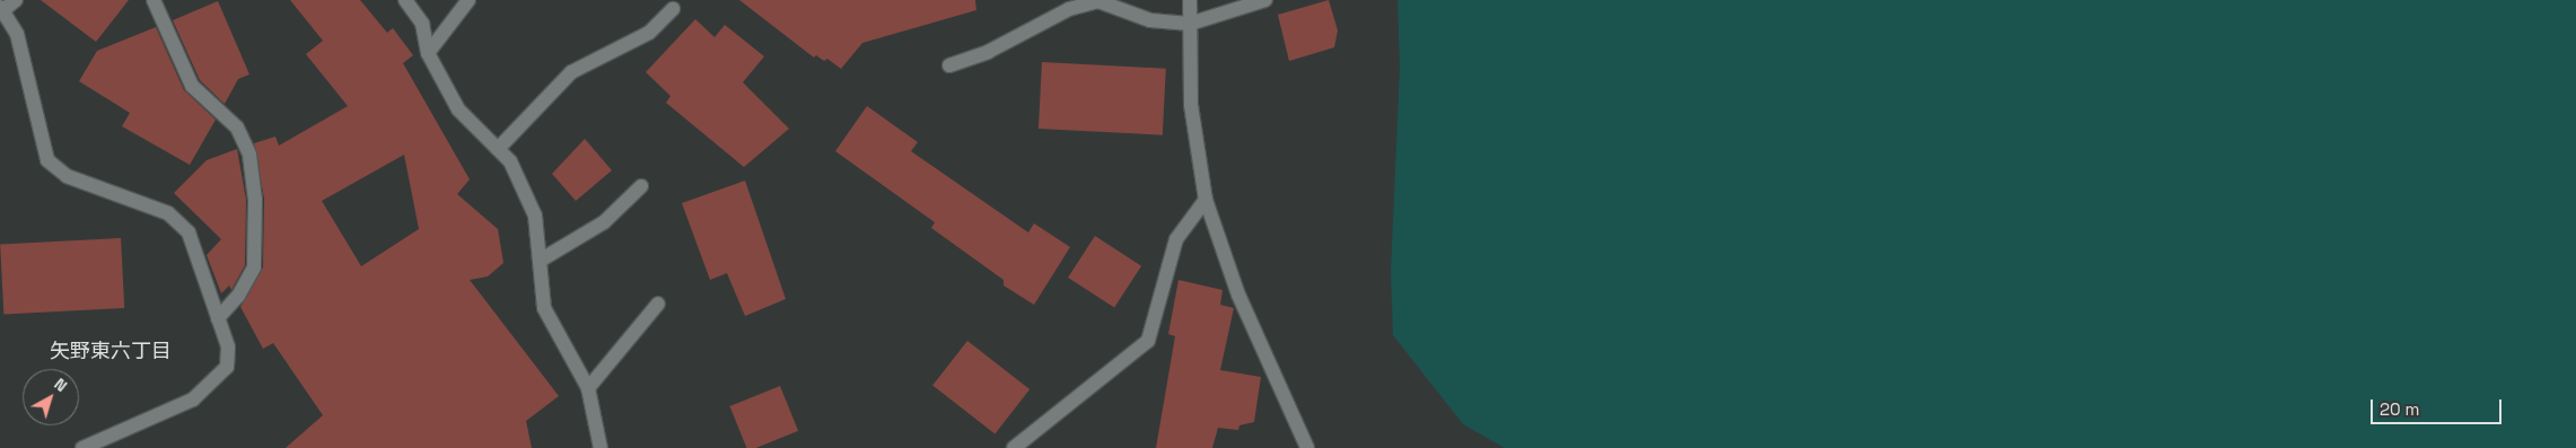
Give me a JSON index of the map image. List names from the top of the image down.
{
  "districts": ["矢野東六丁目"],
  "scale_bar": "20 m",
  "north": "top right"
}
